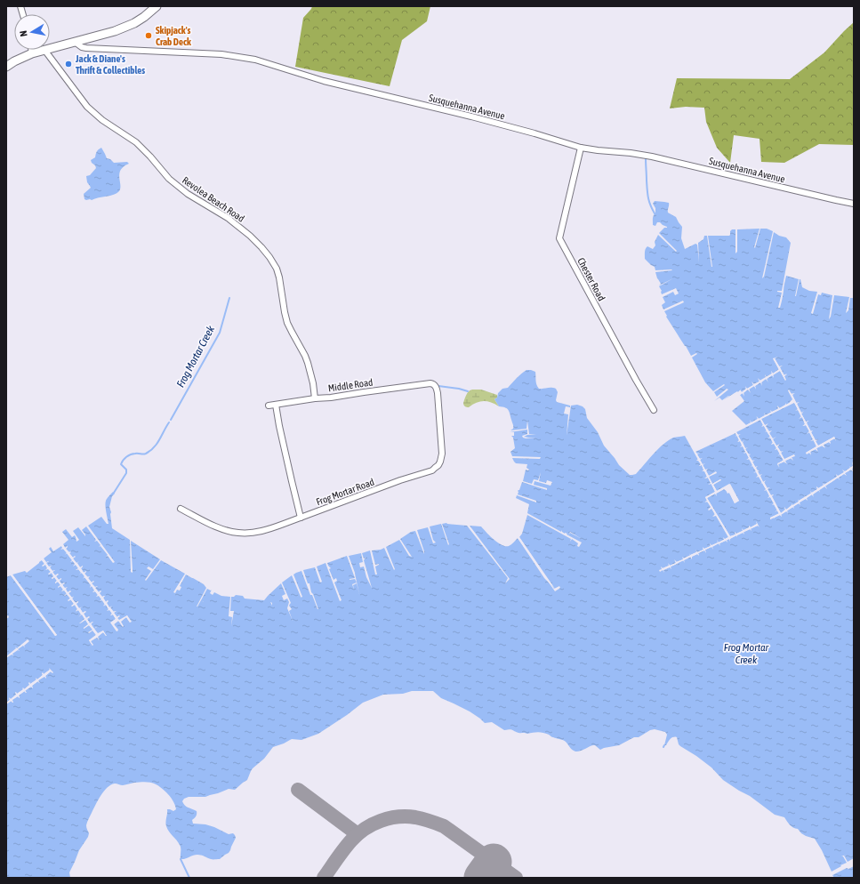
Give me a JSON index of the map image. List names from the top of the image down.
{
  "streets": {
    "street": [
      "Susquehanna Avenue",
      "Revolea Beach Road",
      "Chester Road",
      "Middle Road",
      "Frog Mortar Road"
    ]
  },
  "crossings": [
    ["Susquehanna Avenue", "Chester Road"],
    ["Revolea Beach Road", "Middle Road"],
    ["Middle Road", "Frog Mortar Road"]
  ],
  "water": ["Frog Mortar Creek"],
  "places": ["Skipjack's Crab Deck", "Jack & Diane's Thrift & Collectibles"],
  "north": "left"
}
